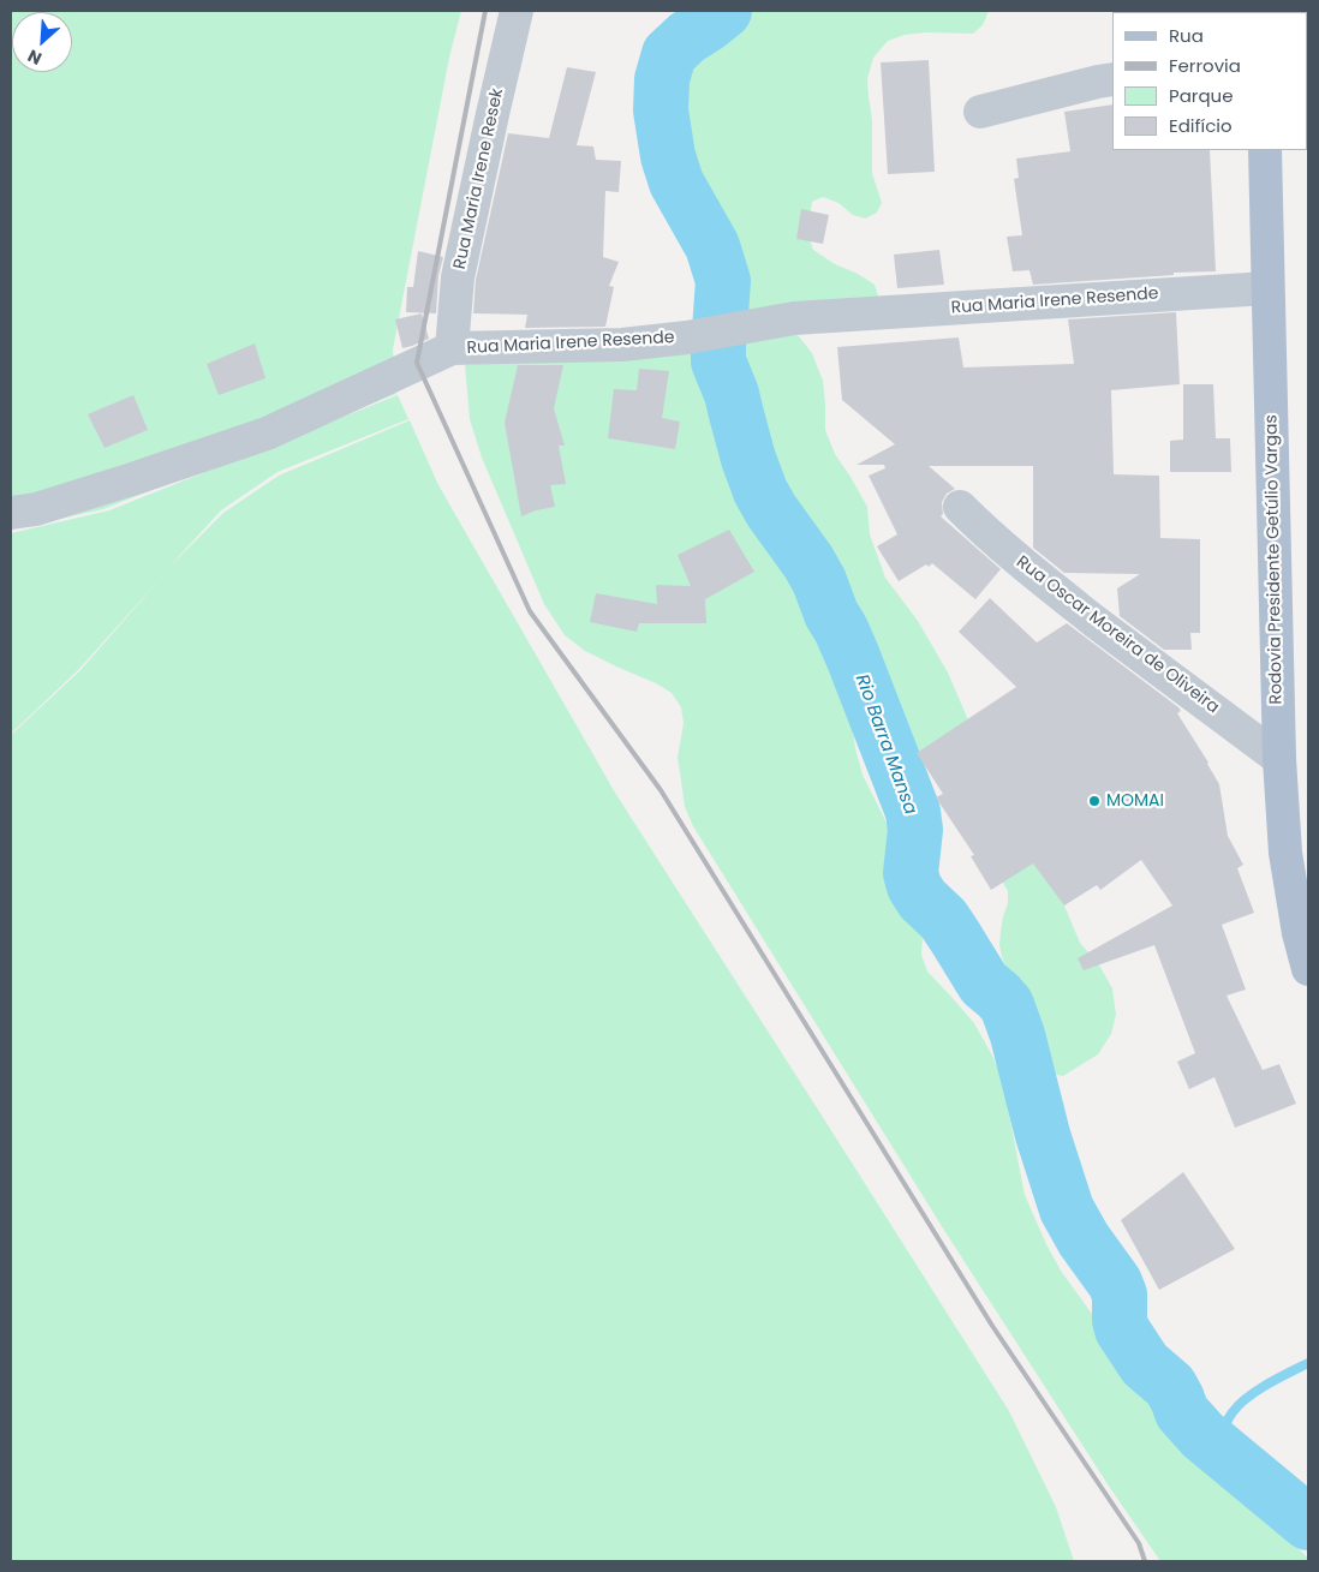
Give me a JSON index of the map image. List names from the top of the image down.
{
  "streets": {
    "main road": ["Rodovia Presidente Getúlio Vargas"],
    "street": ["Rua Maria Irene Resek", "Rua Maria Irene Resende", "Rua Oscar Moreira de Oliveira"]
  },
  "crossings": [
    ["Rua Maria Irene Resek", "Rua Maria Irene Resende"],
    ["Rua Maria Irene Resende", "Rodovia Presidente Getúlio Vargas"],
    ["Rodovia Presidente Getúlio Vargas", "Rua Oscar Moreira de Oliveira"]
  ],
  "water": ["Rio Barra Mansa"],
  "places": ["MOMAI"],
  "legend": [
    "Rua",
    "Ferrovia",
    "Parque",
    "Edifício"
  ],
  "north": "bottom left"
}
